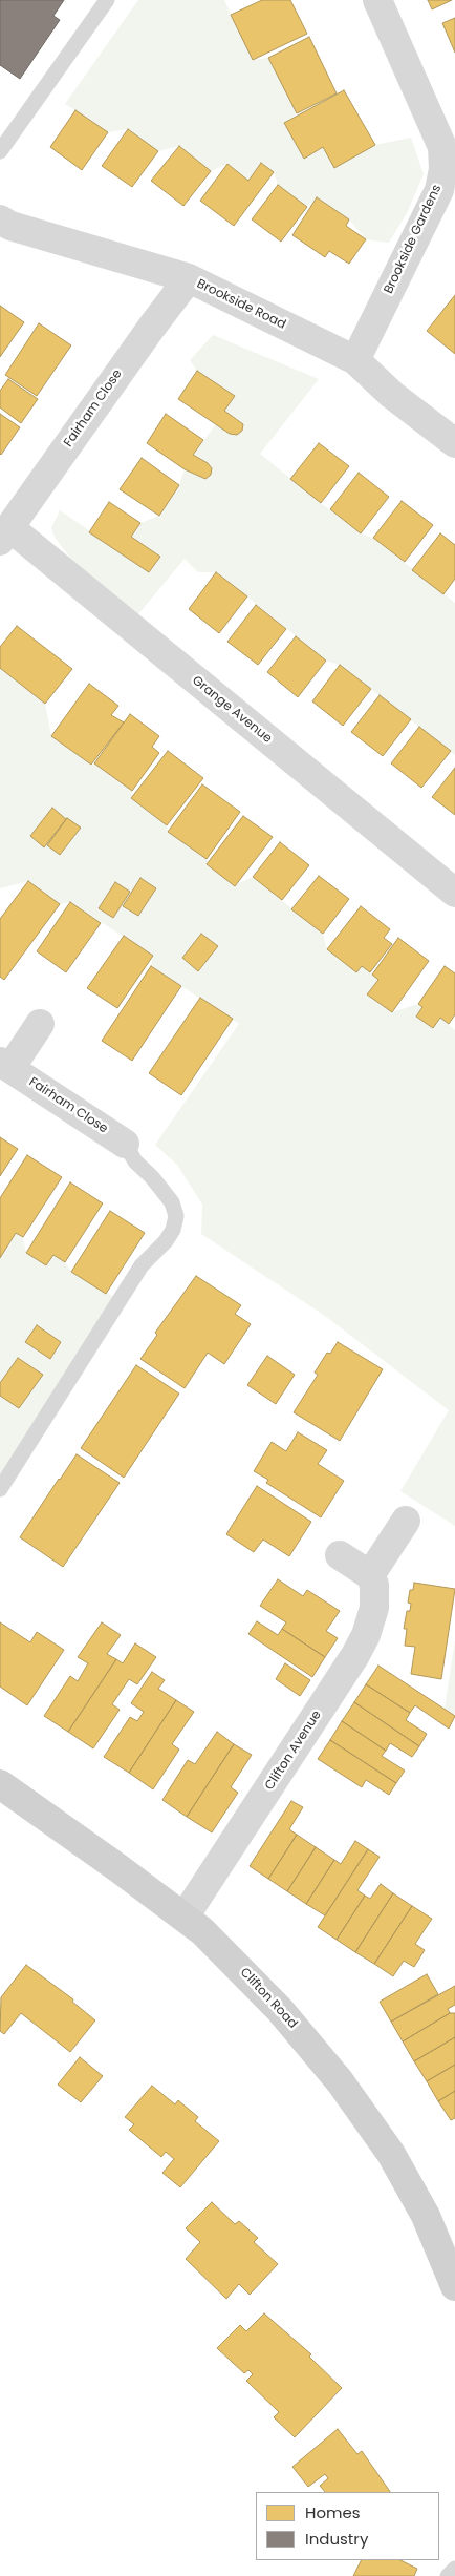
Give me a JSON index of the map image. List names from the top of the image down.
{
  "streets": {
    "street": [
      "Brookside Gardens",
      "Brookside Road",
      "Fairham Close",
      "Grange Avenue",
      "Clifton Avenue",
      "Clifton Road"
    ]
  },
  "crossings": [
    ["Brookside Gardens", "Brookside Road"],
    ["Brookside Road", "Fairham Close"],
    ["Fairham Close", "Grange Avenue"],
    ["Clifton Avenue", "Clifton Road"]
  ],
  "legend": ["Homes", "Industry"]
}
